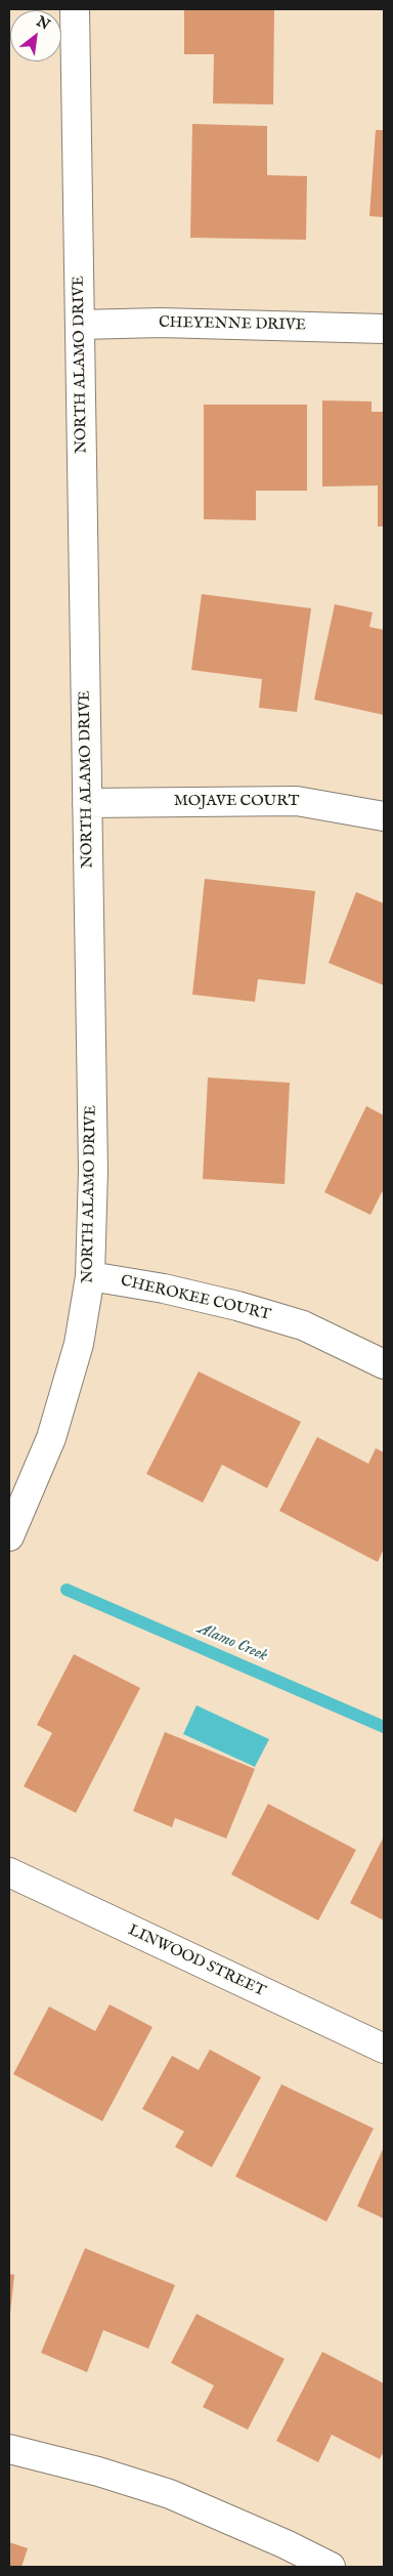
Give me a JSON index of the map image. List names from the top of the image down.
{
  "streets": {
    "street": [
      "CHEYENNE DRIVE",
      "NORTH ALAMO DRIVE",
      "MOJAVE COURT",
      "CHEROKEE COURT",
      "LINWOOD STREET"
    ]
  },
  "crossings": [
    ["CHEYENNE DRIVE", "NORTH ALAMO DRIVE"],
    ["NORTH ALAMO DRIVE", "MOJAVE COURT"],
    ["NORTH ALAMO DRIVE", "CHEROKEE COURT"]
  ],
  "water": ["Alamo Creek"],
  "north": "top right"
}
